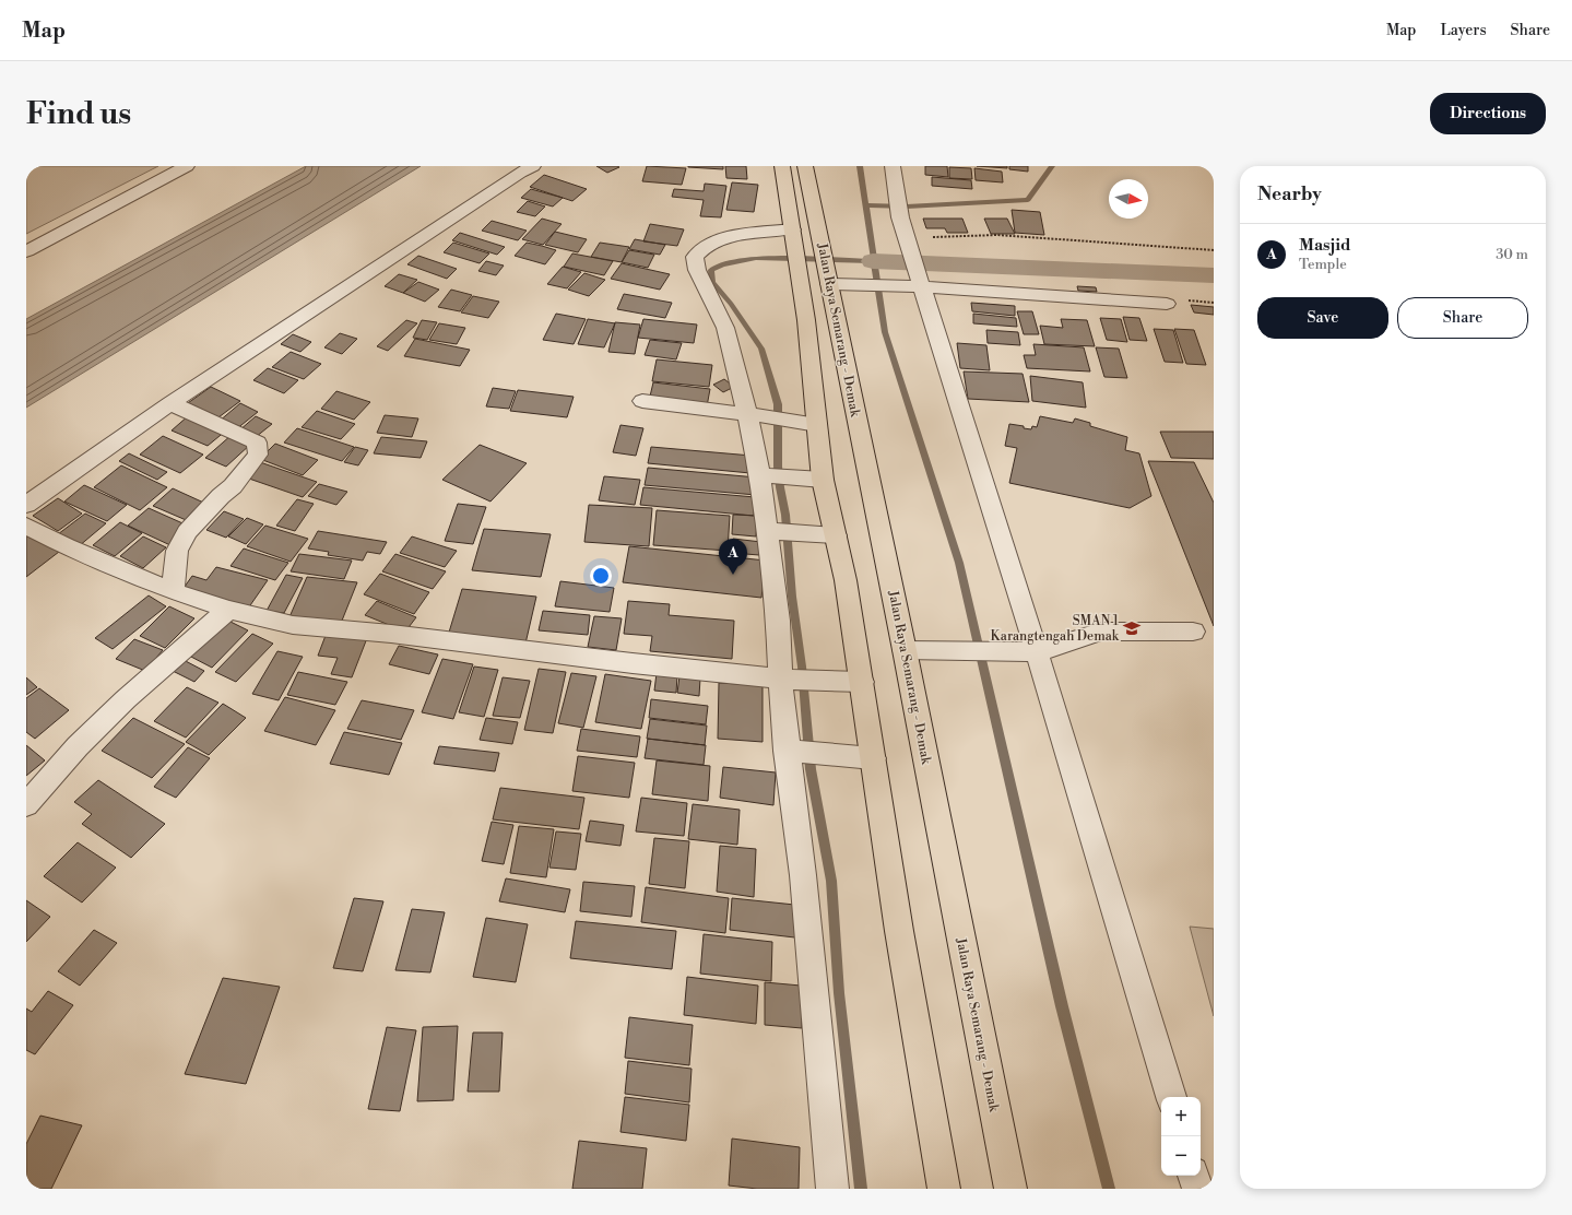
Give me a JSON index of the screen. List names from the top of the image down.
{
  "streets": {
    "highway": ["Jalan Raya Semarang - Demak"]
  },
  "places": {
    "school or university": ["SMAN 1 Karangtengah Demak"]
  },
  "north": "right",
  "page": {
    "header": "Map",
    "nav": ["Map", "Layers", "Share"],
    "buttons": [
      "Directions",
      ["Save", "Share"]
    ],
    "title": "Find us",
    "heading": "Nearby",
    "list": [
      {
        "mark": "A",
        "name": "Masjid",
        "note": "Temple",
        "value": "30 m"
      }
    ],
    "pins": "A",
    "map_buttons": ["+", "−"]
  }
}
